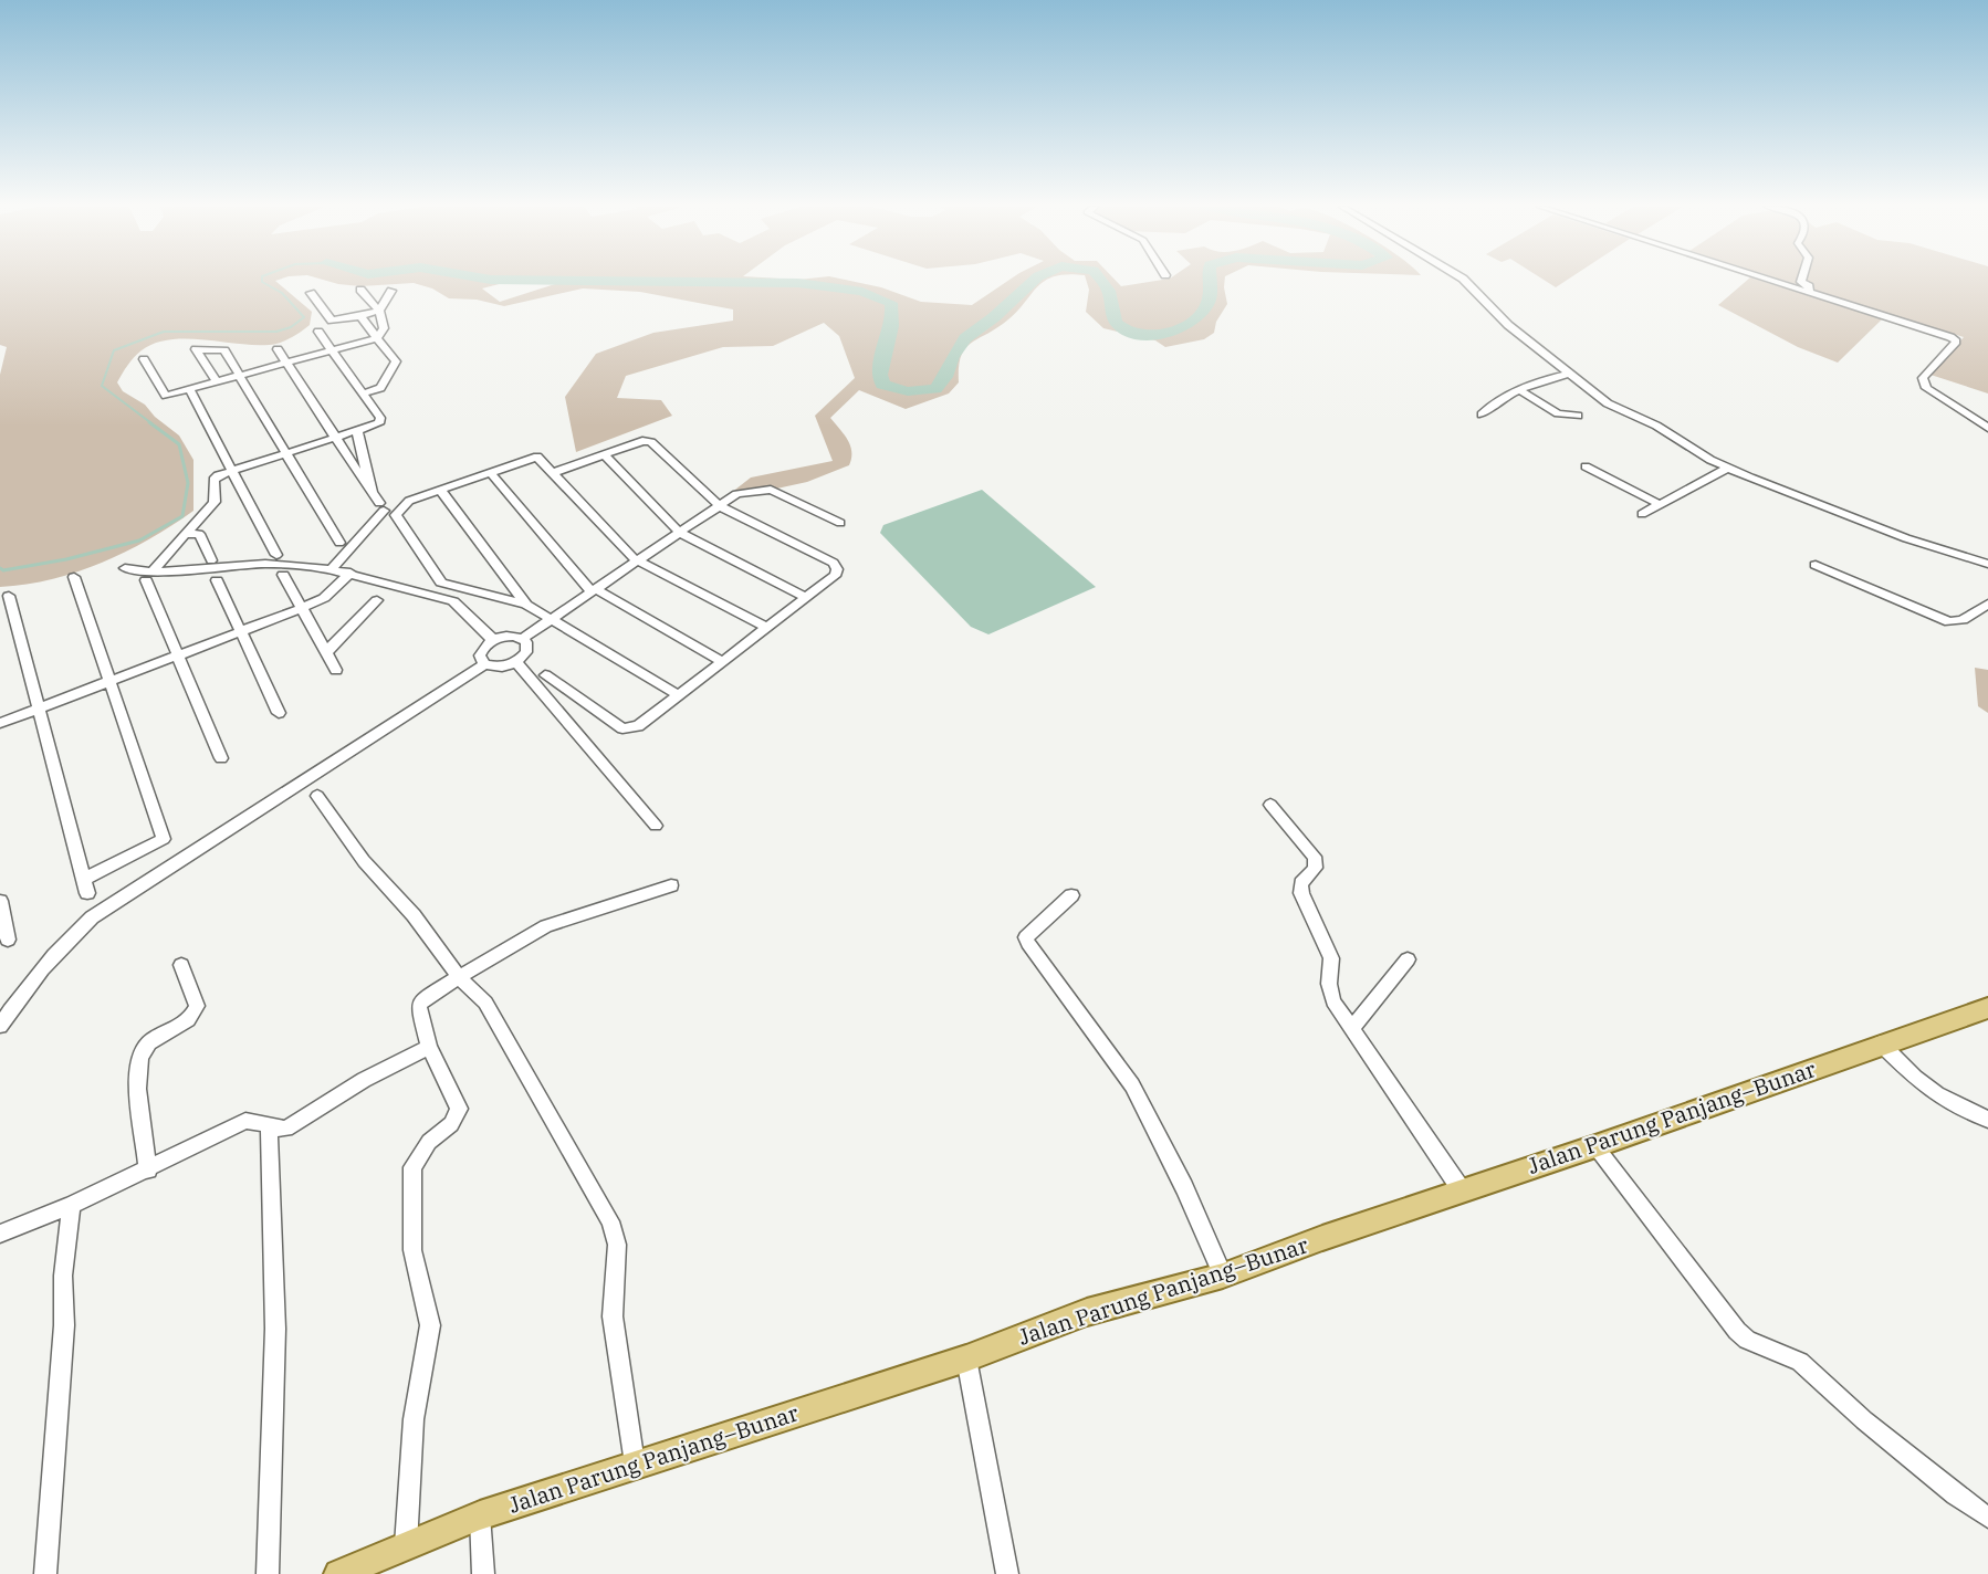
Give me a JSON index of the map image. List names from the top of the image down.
{
  "streets": {
    "main road": ["Jalan Parung Panjang–Bunar"]
  }
}
